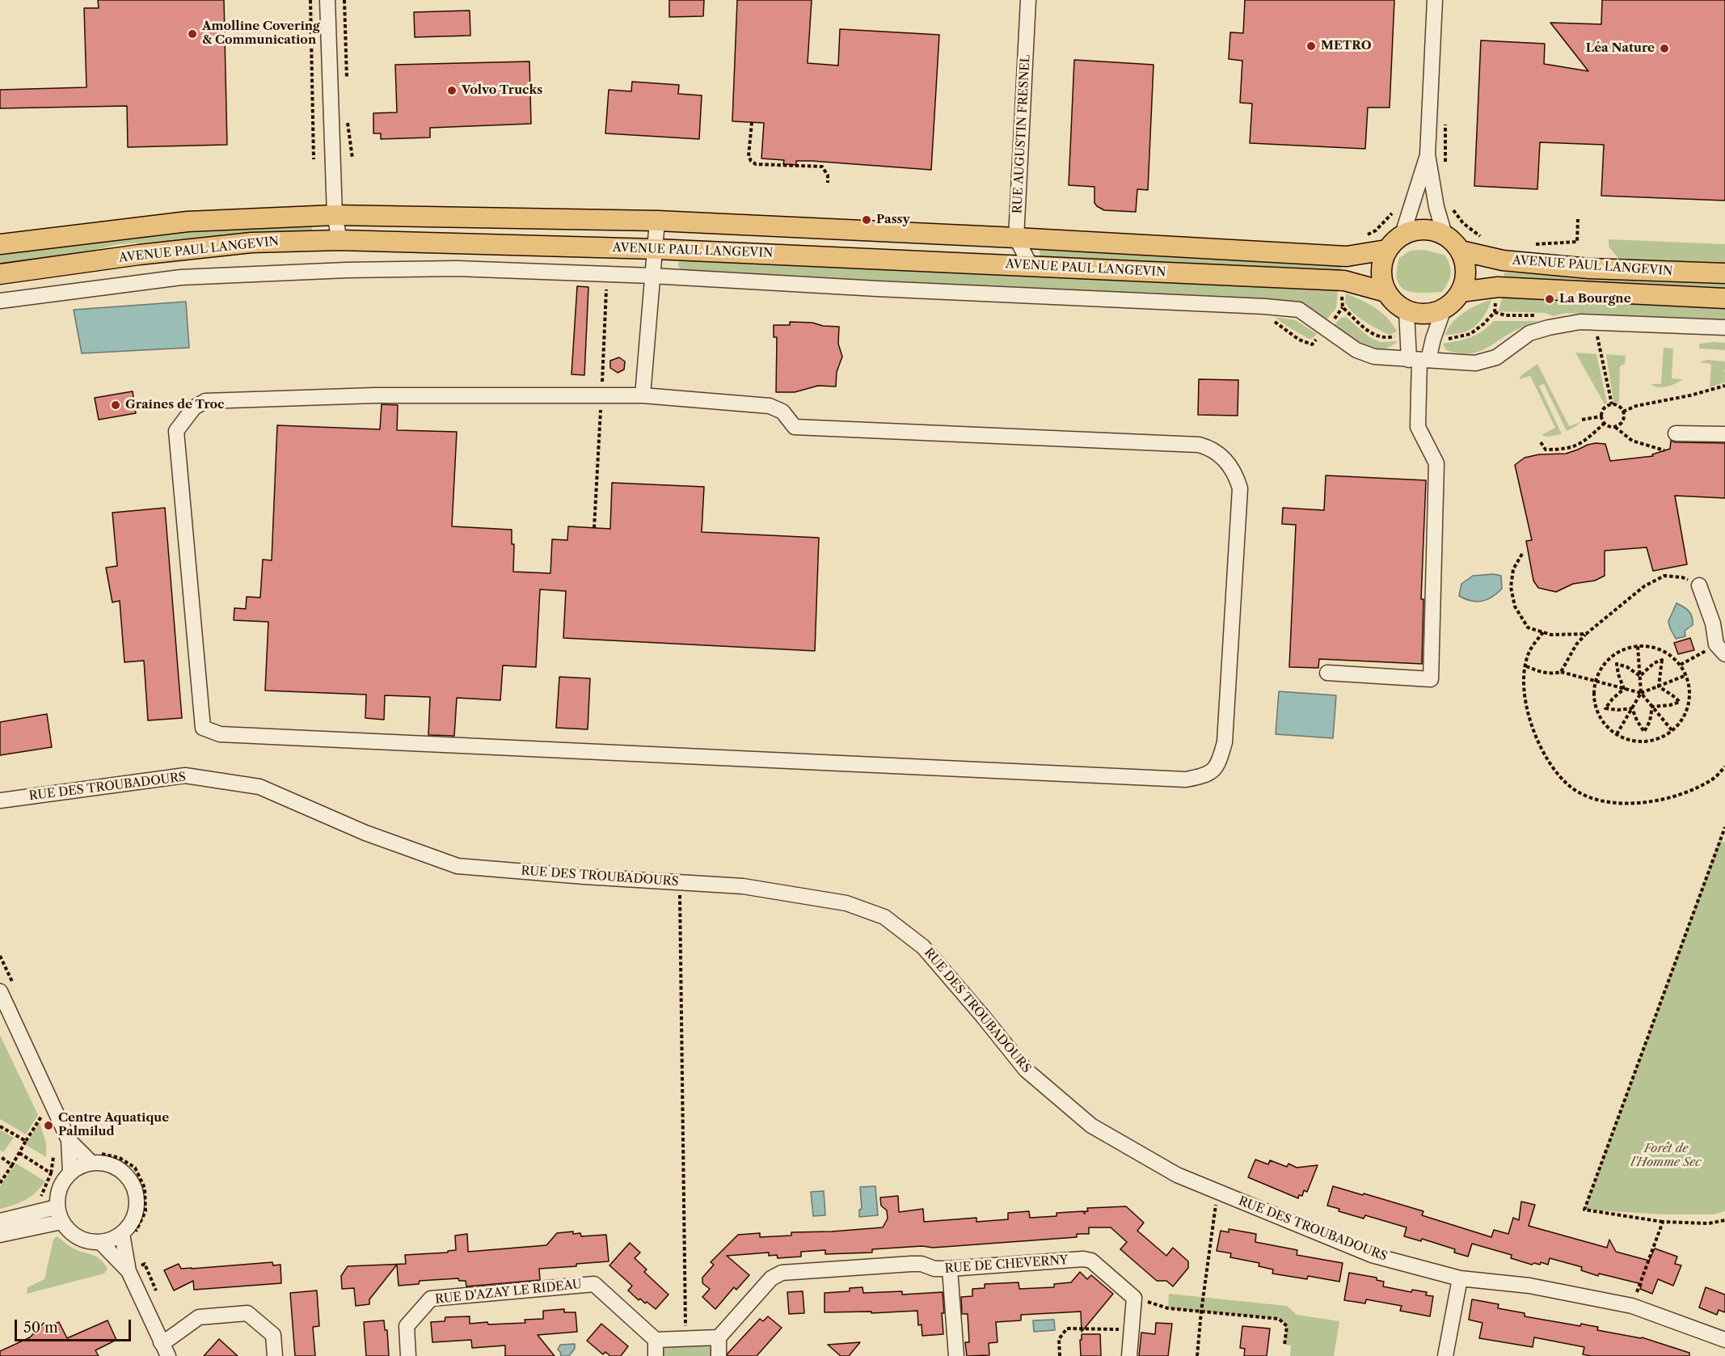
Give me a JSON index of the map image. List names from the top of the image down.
{
  "streets": {
    "main road": ["AVENUE PAUL LANGEVIN"],
    "street": [
      "RUE AUGUSTIN FRESNEL",
      "RUE DES TROUBADOURS",
      "RUE DE CHEVERNY",
      "RUE D'AZAY LE RIDEAU"
    ]
  },
  "crossings": [
    ["RUE AUGUSTIN FRESNEL", "AVENUE PAUL LANGEVIN"]
  ],
  "parks": ["Forêt de l'Homme Sec"],
  "places": [
    "Amolline Covering & Communication",
    "METRO",
    "Léa Nature",
    "Volvo Trucks",
    "Passy",
    "La Bourgne",
    "Graines de Troc",
    "Centre Aquatique Palmilud"
  ],
  "scale_bar": "50 m"
}
